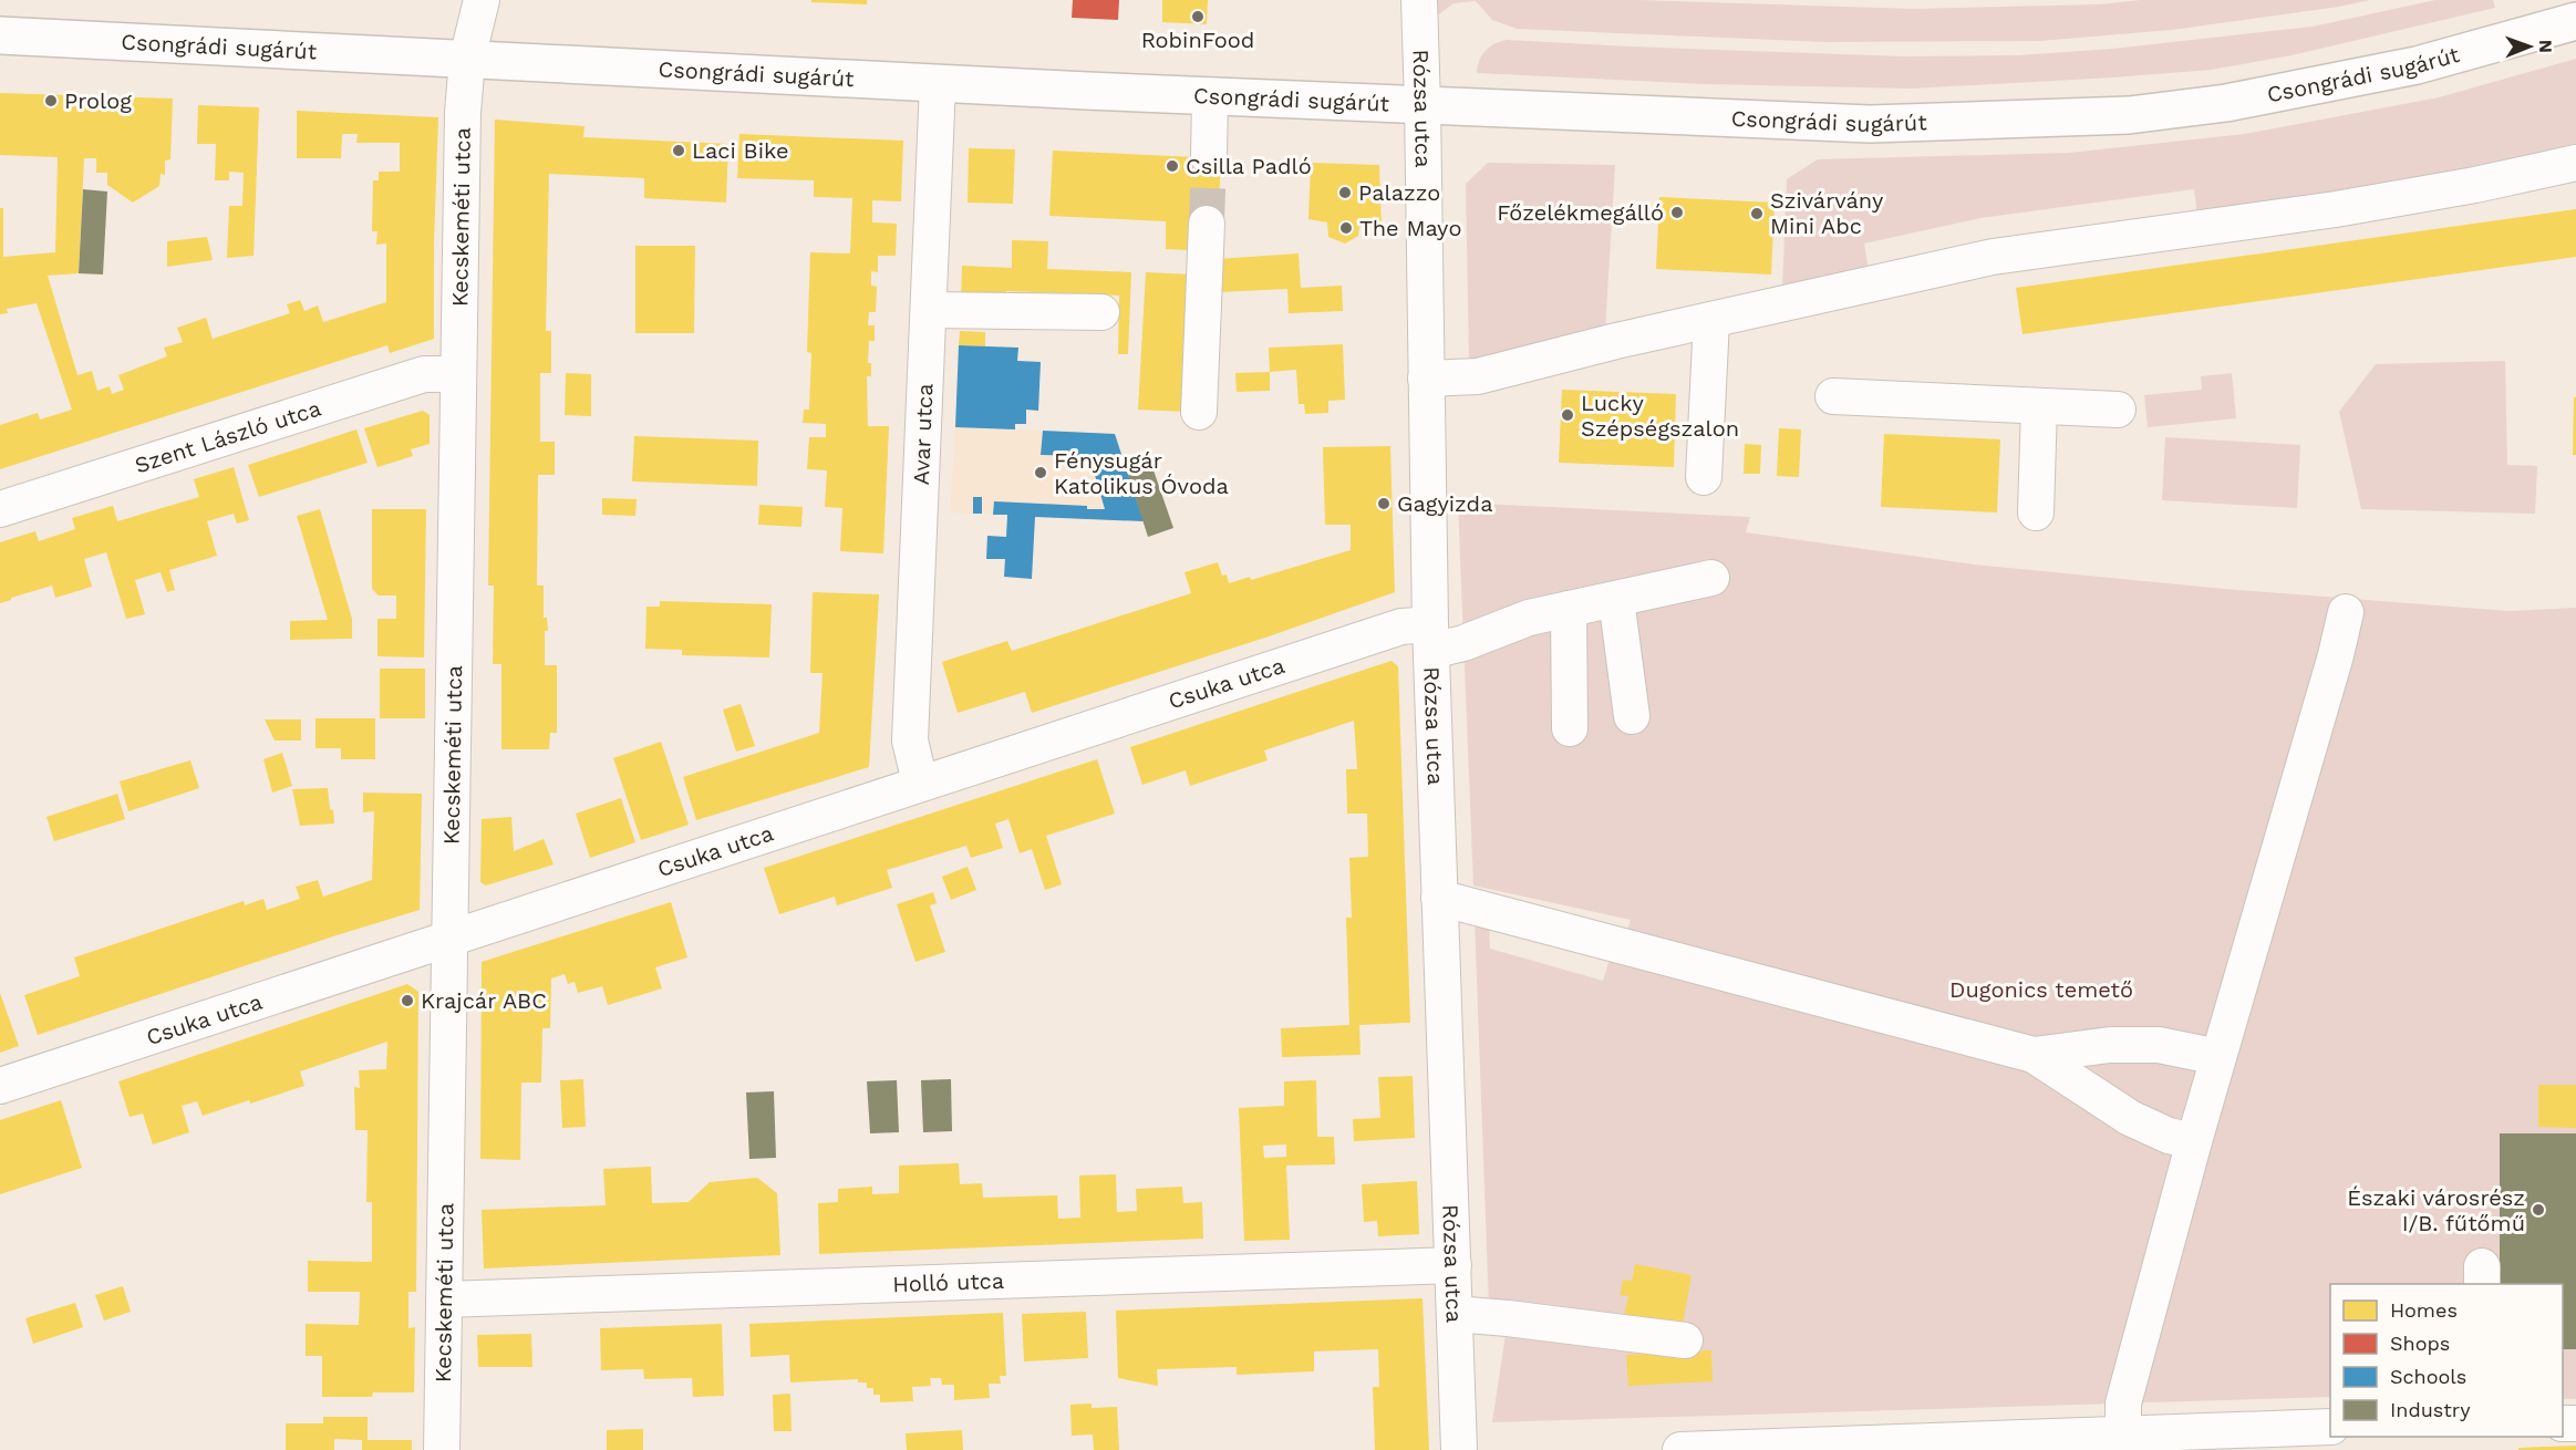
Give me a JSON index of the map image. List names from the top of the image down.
{
  "streets": {
    "main road": ["Csongrádi sugárút"],
    "street": [
      "Rózsa utca",
      "Kecskeméti utca",
      "Avar utca",
      "Szent László utca",
      "Csuka utca",
      "Holló utca"
    ]
  },
  "crossings": [
    ["Csongrádi sugárút", "Rózsa utca"],
    ["Csongrádi sugárút", "Kecskeméti utca"],
    ["Csongrádi sugárút", "Avar utca"],
    ["Rózsa utca", "Csuka utca"],
    ["Rózsa utca", "Holló utca"],
    ["Kecskeméti utca", "Szent László utca"],
    ["Kecskeméti utca", "Csuka utca"],
    ["Kecskeméti utca", "Holló utca"],
    ["Avar utca", "Csuka utca"]
  ],
  "parks": ["Dugonics temető"],
  "places": [
    "RobinFood",
    "Prolog",
    "Laci Bike",
    "Csilla Padló",
    "Palazzo",
    "Főzelékmegálló",
    "Szivárvány Mini Abc",
    "The Mayo",
    "Lucky Szépségszalon",
    "Fénysugár Katolikus Óvoda",
    "Gagyizda",
    "Krajcár ABC",
    "Északi városrész I/B. fűtőmű"
  ],
  "legend": [
    "Homes",
    "Shops",
    "Schools",
    "Industry"
  ],
  "north": "right"
}
